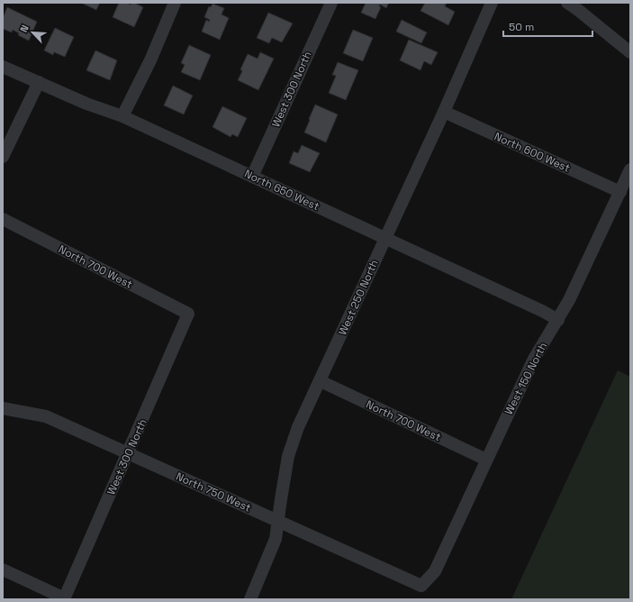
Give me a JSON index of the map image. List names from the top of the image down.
{
  "streets": {
    "street": [
      "West 300 North",
      "North 600 West",
      "North 650 West",
      "North 700 West",
      "West 250 North",
      "West 150 North",
      "North 750 West"
    ]
  },
  "crossings": [
    ["West 300 North", "North 650 West"],
    ["West 300 North", "North 700 West"],
    ["West 300 North", "North 750 West"],
    ["North 600 West", "West 250 North"],
    ["North 600 West", "West 150 North"],
    ["North 650 West", "West 250 North"],
    ["North 650 West", "West 150 North"],
    ["North 700 West", "West 250 North"],
    ["North 700 West", "West 150 North"],
    ["West 250 North", "North 750 West"],
    ["West 150 North", "North 750 West"]
  ],
  "scale_bar": "50 m",
  "north": "top left"
}
